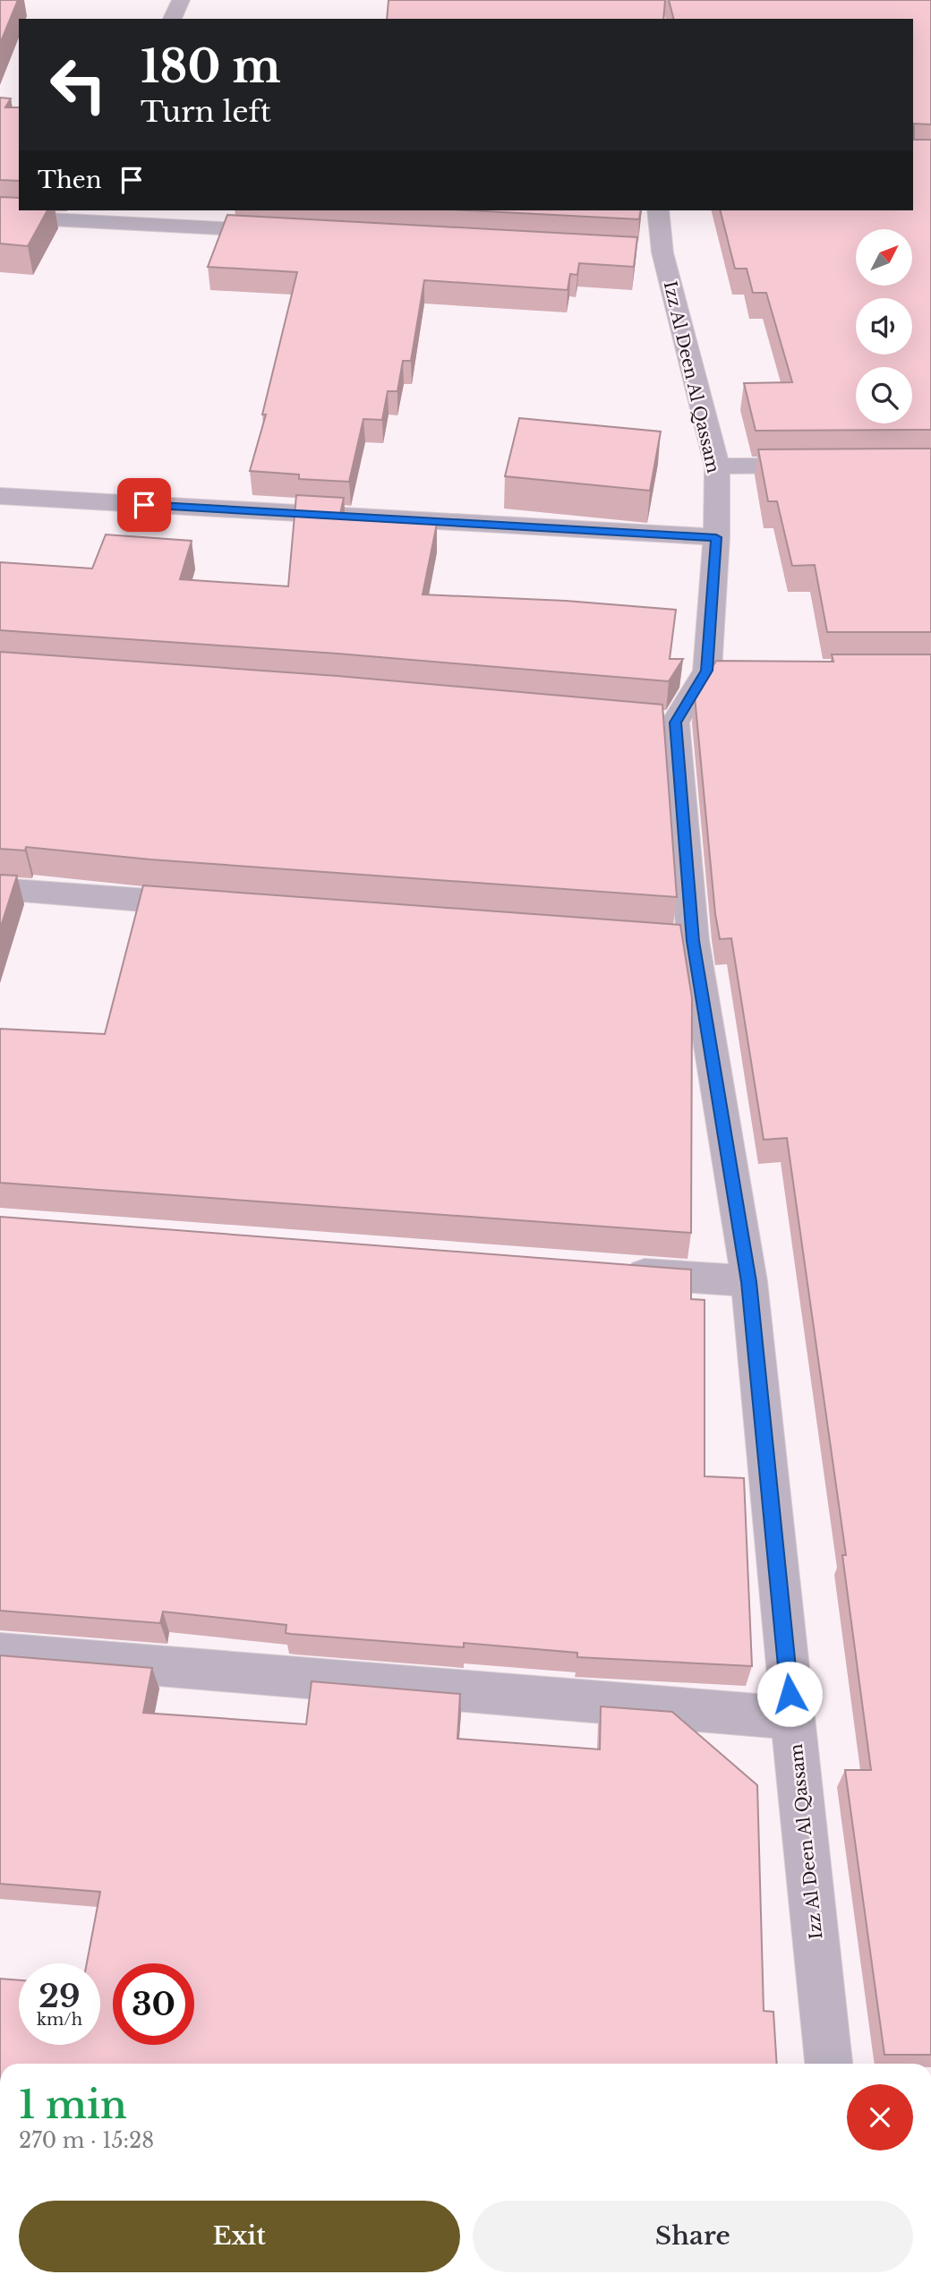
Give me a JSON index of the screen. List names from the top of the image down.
{
  "streets": {
    "street": ["Izz Al Deen Al Qassam"]
  },
  "north": "top right",
  "page": {
    "turn": ["180 m", "Turn left"],
    "then": "Then",
    "speed": "29 km/h",
    "limit": "30",
    "heading": ["1 min", "270 m · 15:28"],
    "buttons": ["Exit", "Share"]
  }
}
